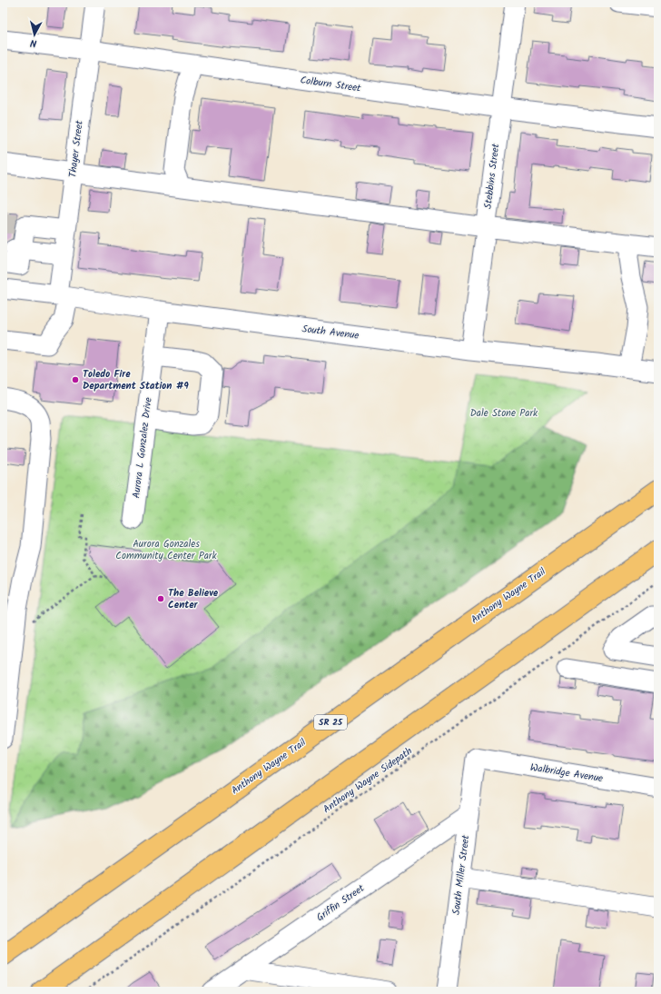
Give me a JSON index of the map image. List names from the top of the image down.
{
  "streets": {
    "highway": ["Anthony Wayne Trail", "SR 25"],
    "street": [
      "Colburn Street",
      "Thayer Street",
      "Stebbins Street",
      "South Avenue",
      "Aurora L Gonzalez Drive",
      "Walbridge Avenue",
      "South Miller Street",
      "Griffin Street"
    ],
    "path": ["Anthony Wayne Sidepath"]
  },
  "crossings": [
    ["Colburn Street", "Thayer Street"],
    ["Colburn Street", "Stebbins Street"],
    ["Thayer Street", "South Avenue"],
    ["Stebbins Street", "South Avenue"],
    ["South Avenue", "Aurora L Gonzalez Drive"],
    ["Walbridge Avenue", "South Miller Street"],
    ["South Miller Street", "Griffin Street"]
  ],
  "parks": ["Dale Stone Park", "Aurora Gonzales Community Center Park"],
  "places": ["Toledo Fire Department Station #9", "The Believe Center"],
  "north": "bottom"
}
